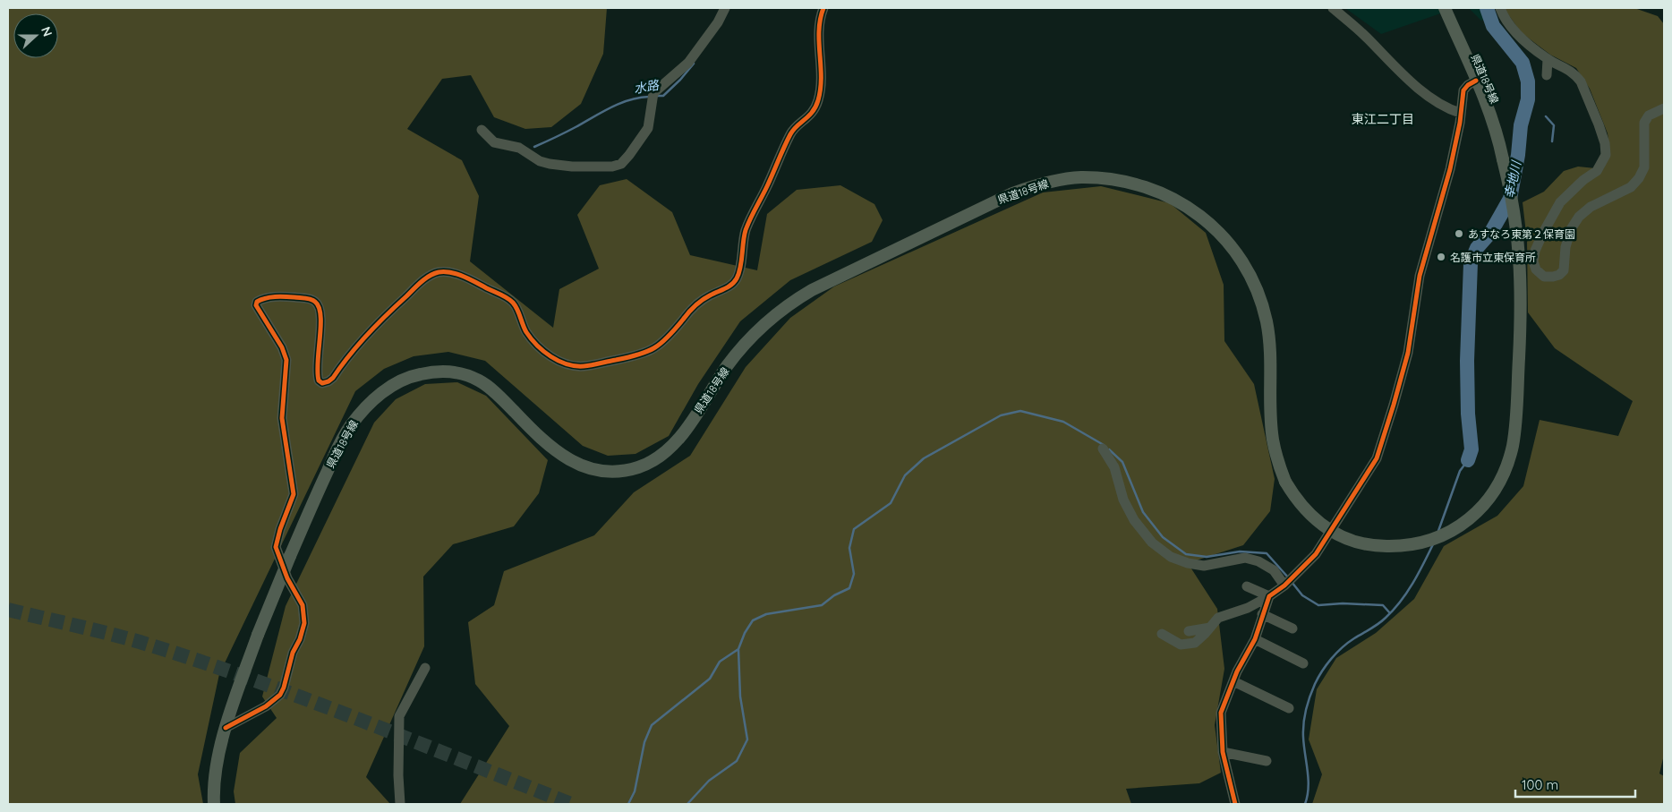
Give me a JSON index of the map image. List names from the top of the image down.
{
  "streets": {
    "main road": ["県道18号線"]
  },
  "districts": ["東江二丁目"],
  "water": ["水路", "幸地川"],
  "places": ["あすなろ東第２保育園", "名護市立東保育所"],
  "scale_bar": "100 m",
  "north": "right"
}
